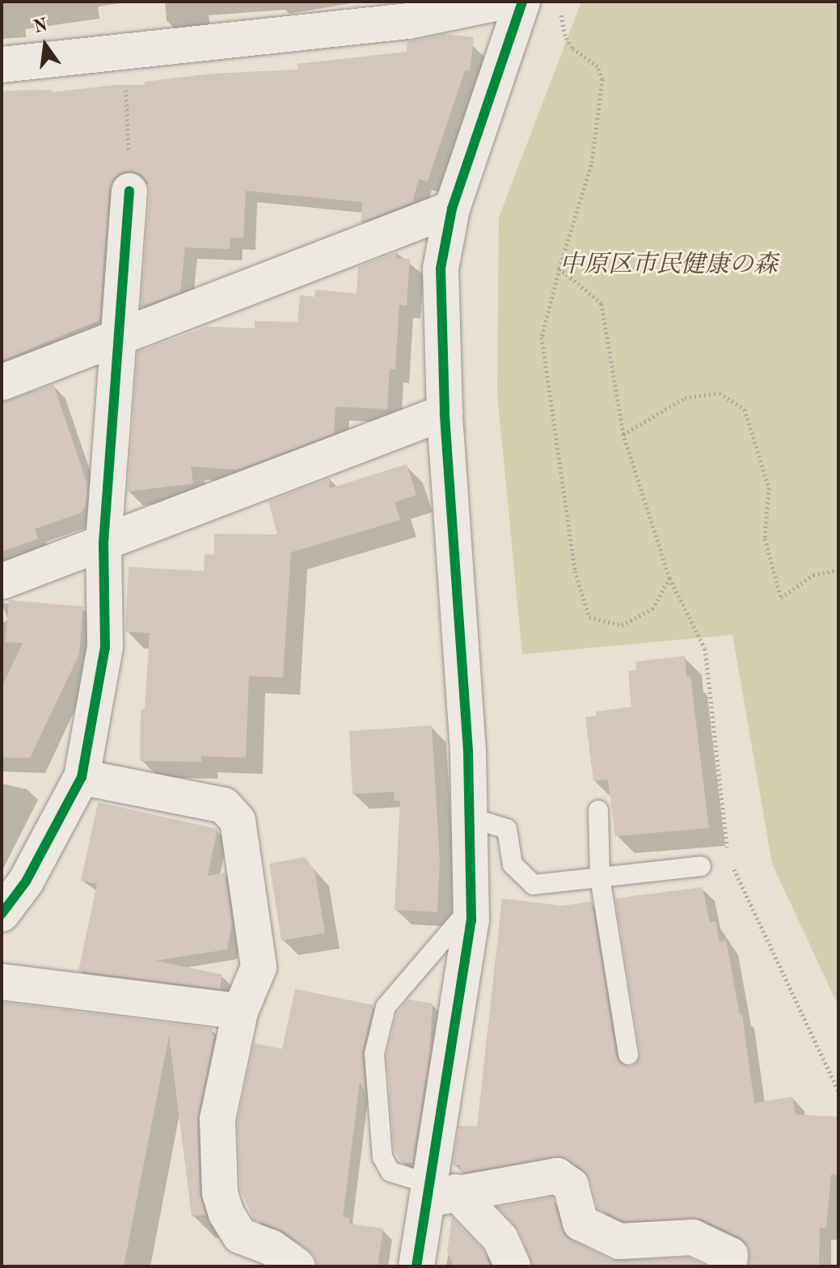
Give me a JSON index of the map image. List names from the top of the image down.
{
  "parks": ["中原区市民健康の森"],
  "north": "top"
}
